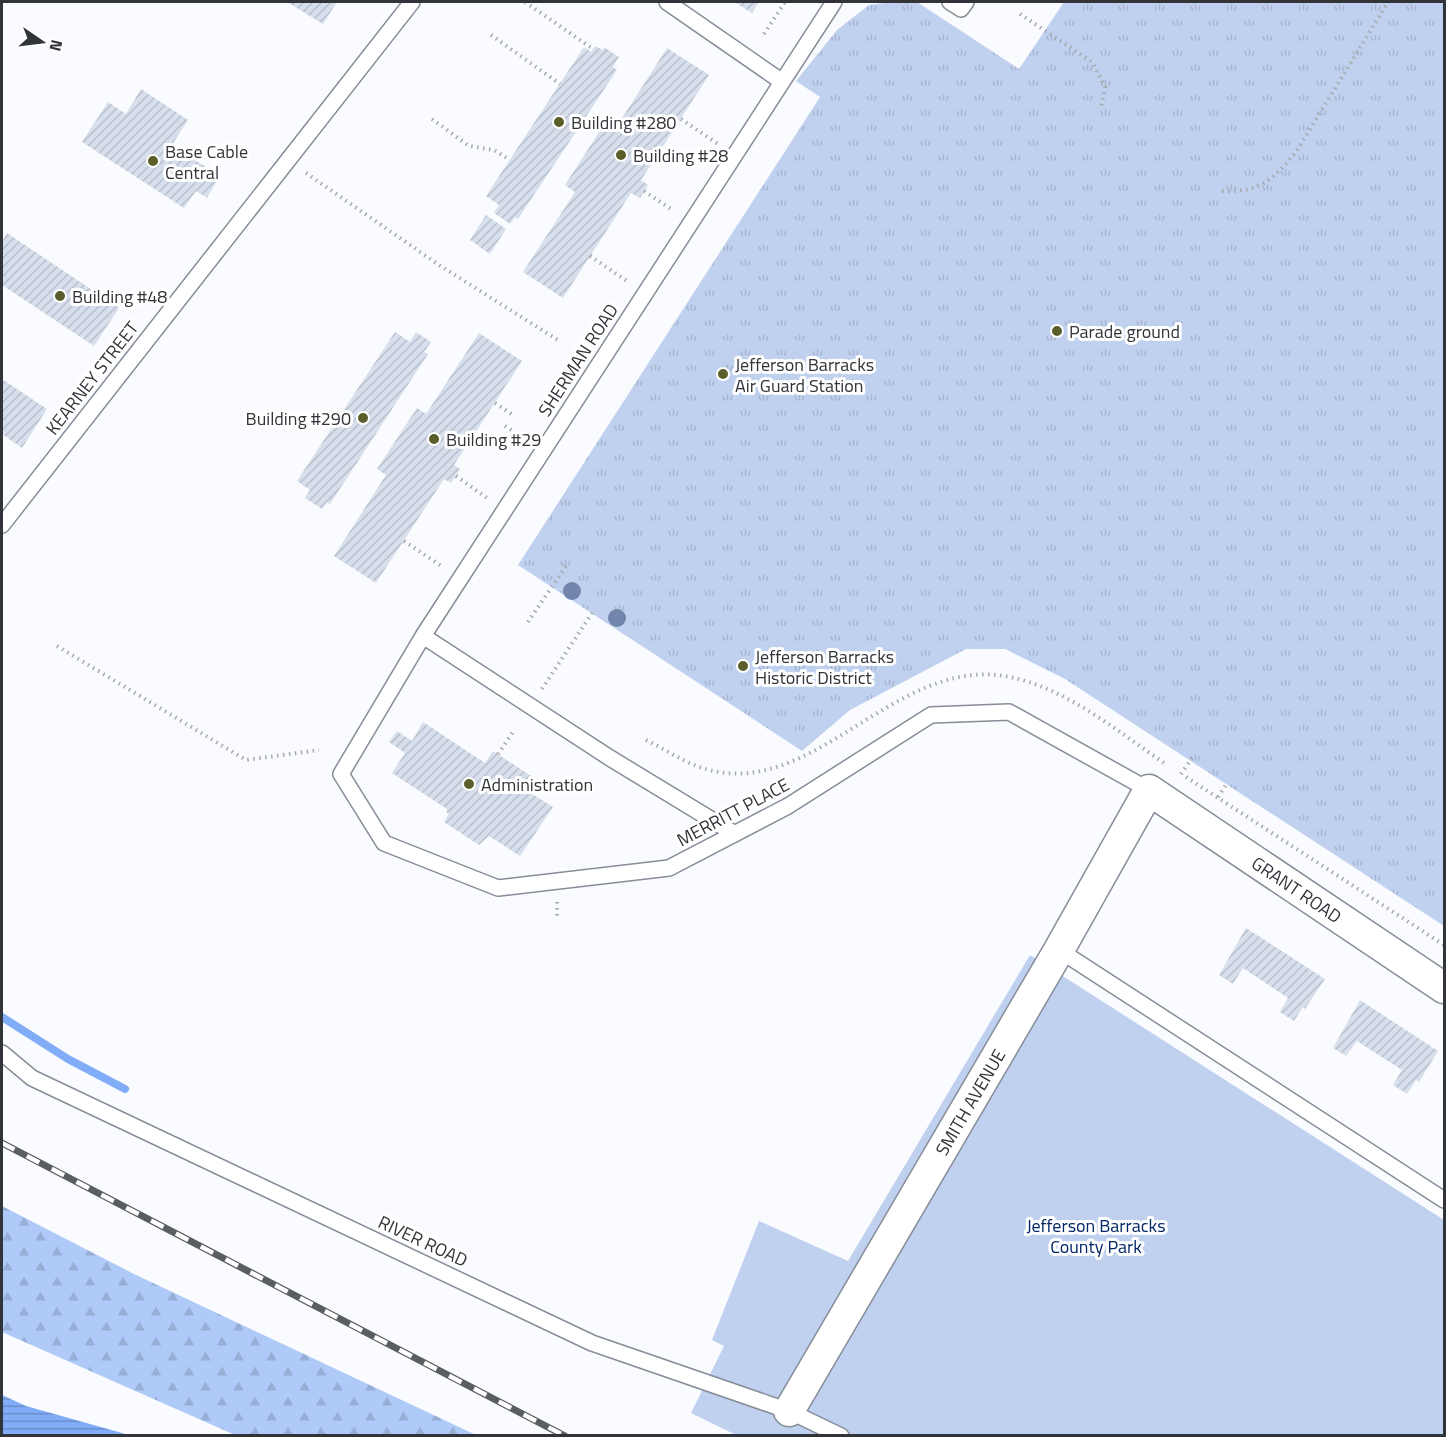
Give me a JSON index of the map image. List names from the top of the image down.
{
  "streets": {
    "street": ["GRANT ROAD", "SMITH AVENUE"],
    "lane": [
      "SHERMAN ROAD",
      "KEARNEY STREET",
      "MERRITT PLACE",
      "RIVER ROAD"
    ]
  },
  "crossings": [
    ["SHERMAN ROAD", "MERRITT PLACE"],
    ["MERRITT PLACE", "GRANT ROAD"],
    ["MERRITT PLACE", "SMITH AVENUE"],
    ["GRANT ROAD", "SMITH AVENUE"],
    ["SMITH AVENUE", "RIVER ROAD"]
  ],
  "parks": ["Jefferson Barracks County Park"],
  "places": [
    "Building #280",
    "Building #28",
    "Base Cable Central",
    "Building #48",
    "Parade ground",
    "Jefferson Barracks Air Guard Station",
    "Building #290",
    "Building #29",
    "Jefferson Barracks Historic District",
    "Administration"
  ],
  "north": "right"
}
